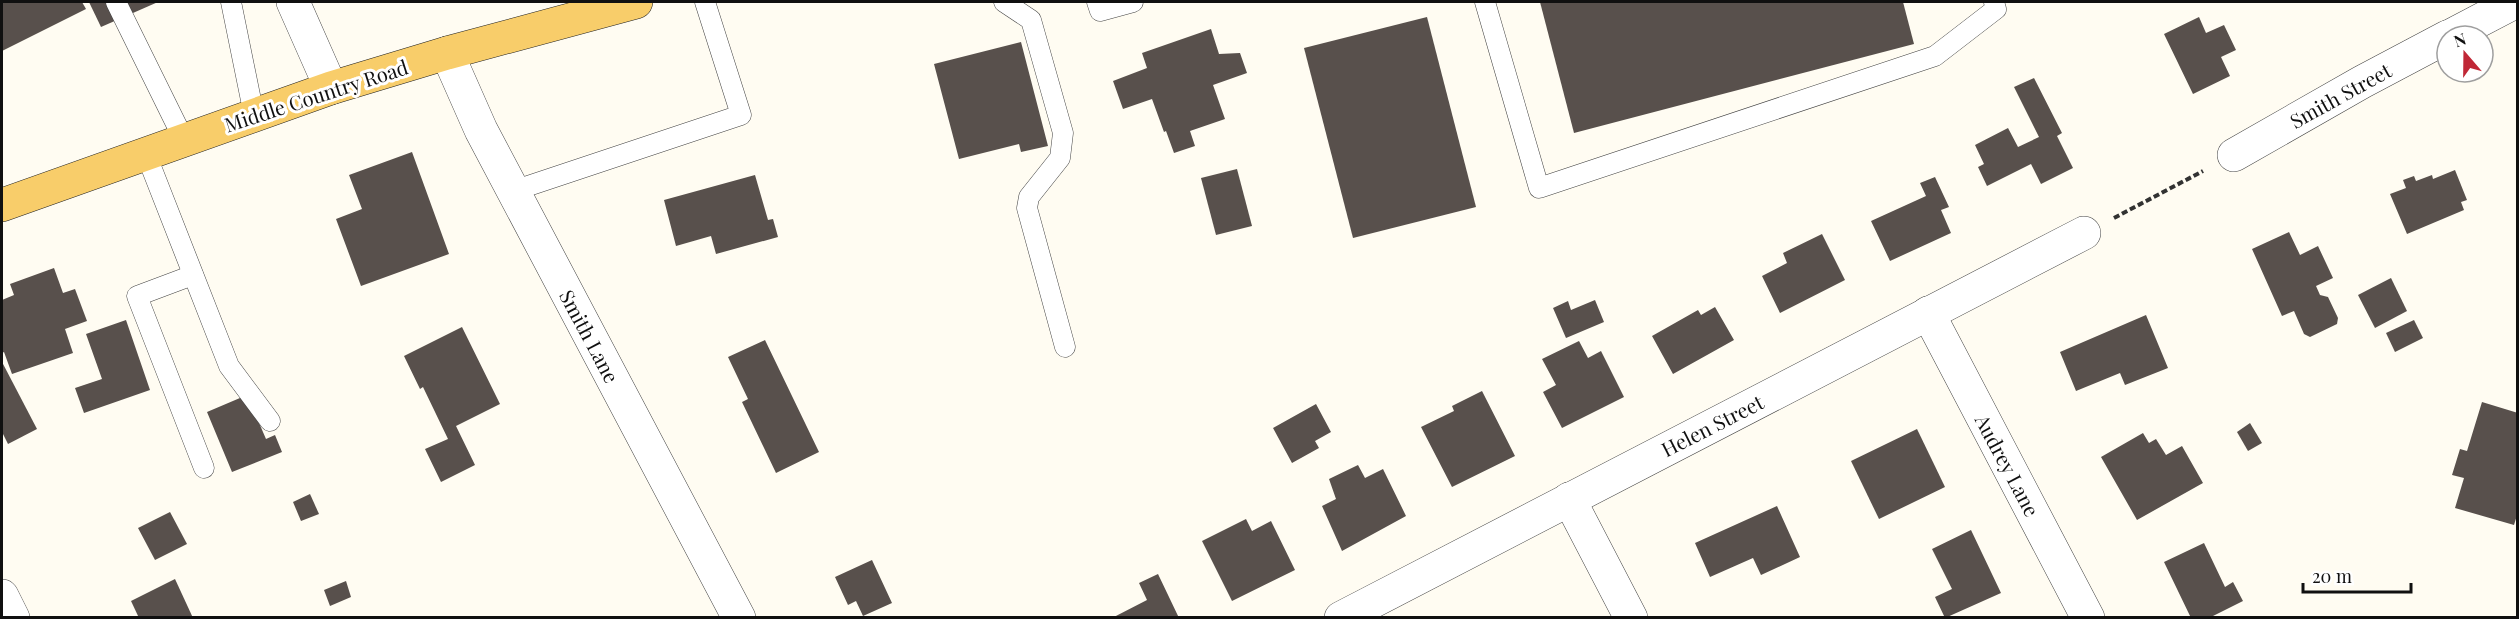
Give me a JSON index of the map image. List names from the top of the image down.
{
  "streets": {
    "main road": ["Middle Country Road"],
    "street": [
      "Smith Street",
      "Smith Lane",
      "Helen Street",
      "Audrey Lane"
    ]
  },
  "crossings": [
    ["Middle Country Road", "Smith Lane"],
    ["Helen Street", "Audrey Lane"]
  ],
  "scale_bar": "20 m",
  "north": "top"
}
